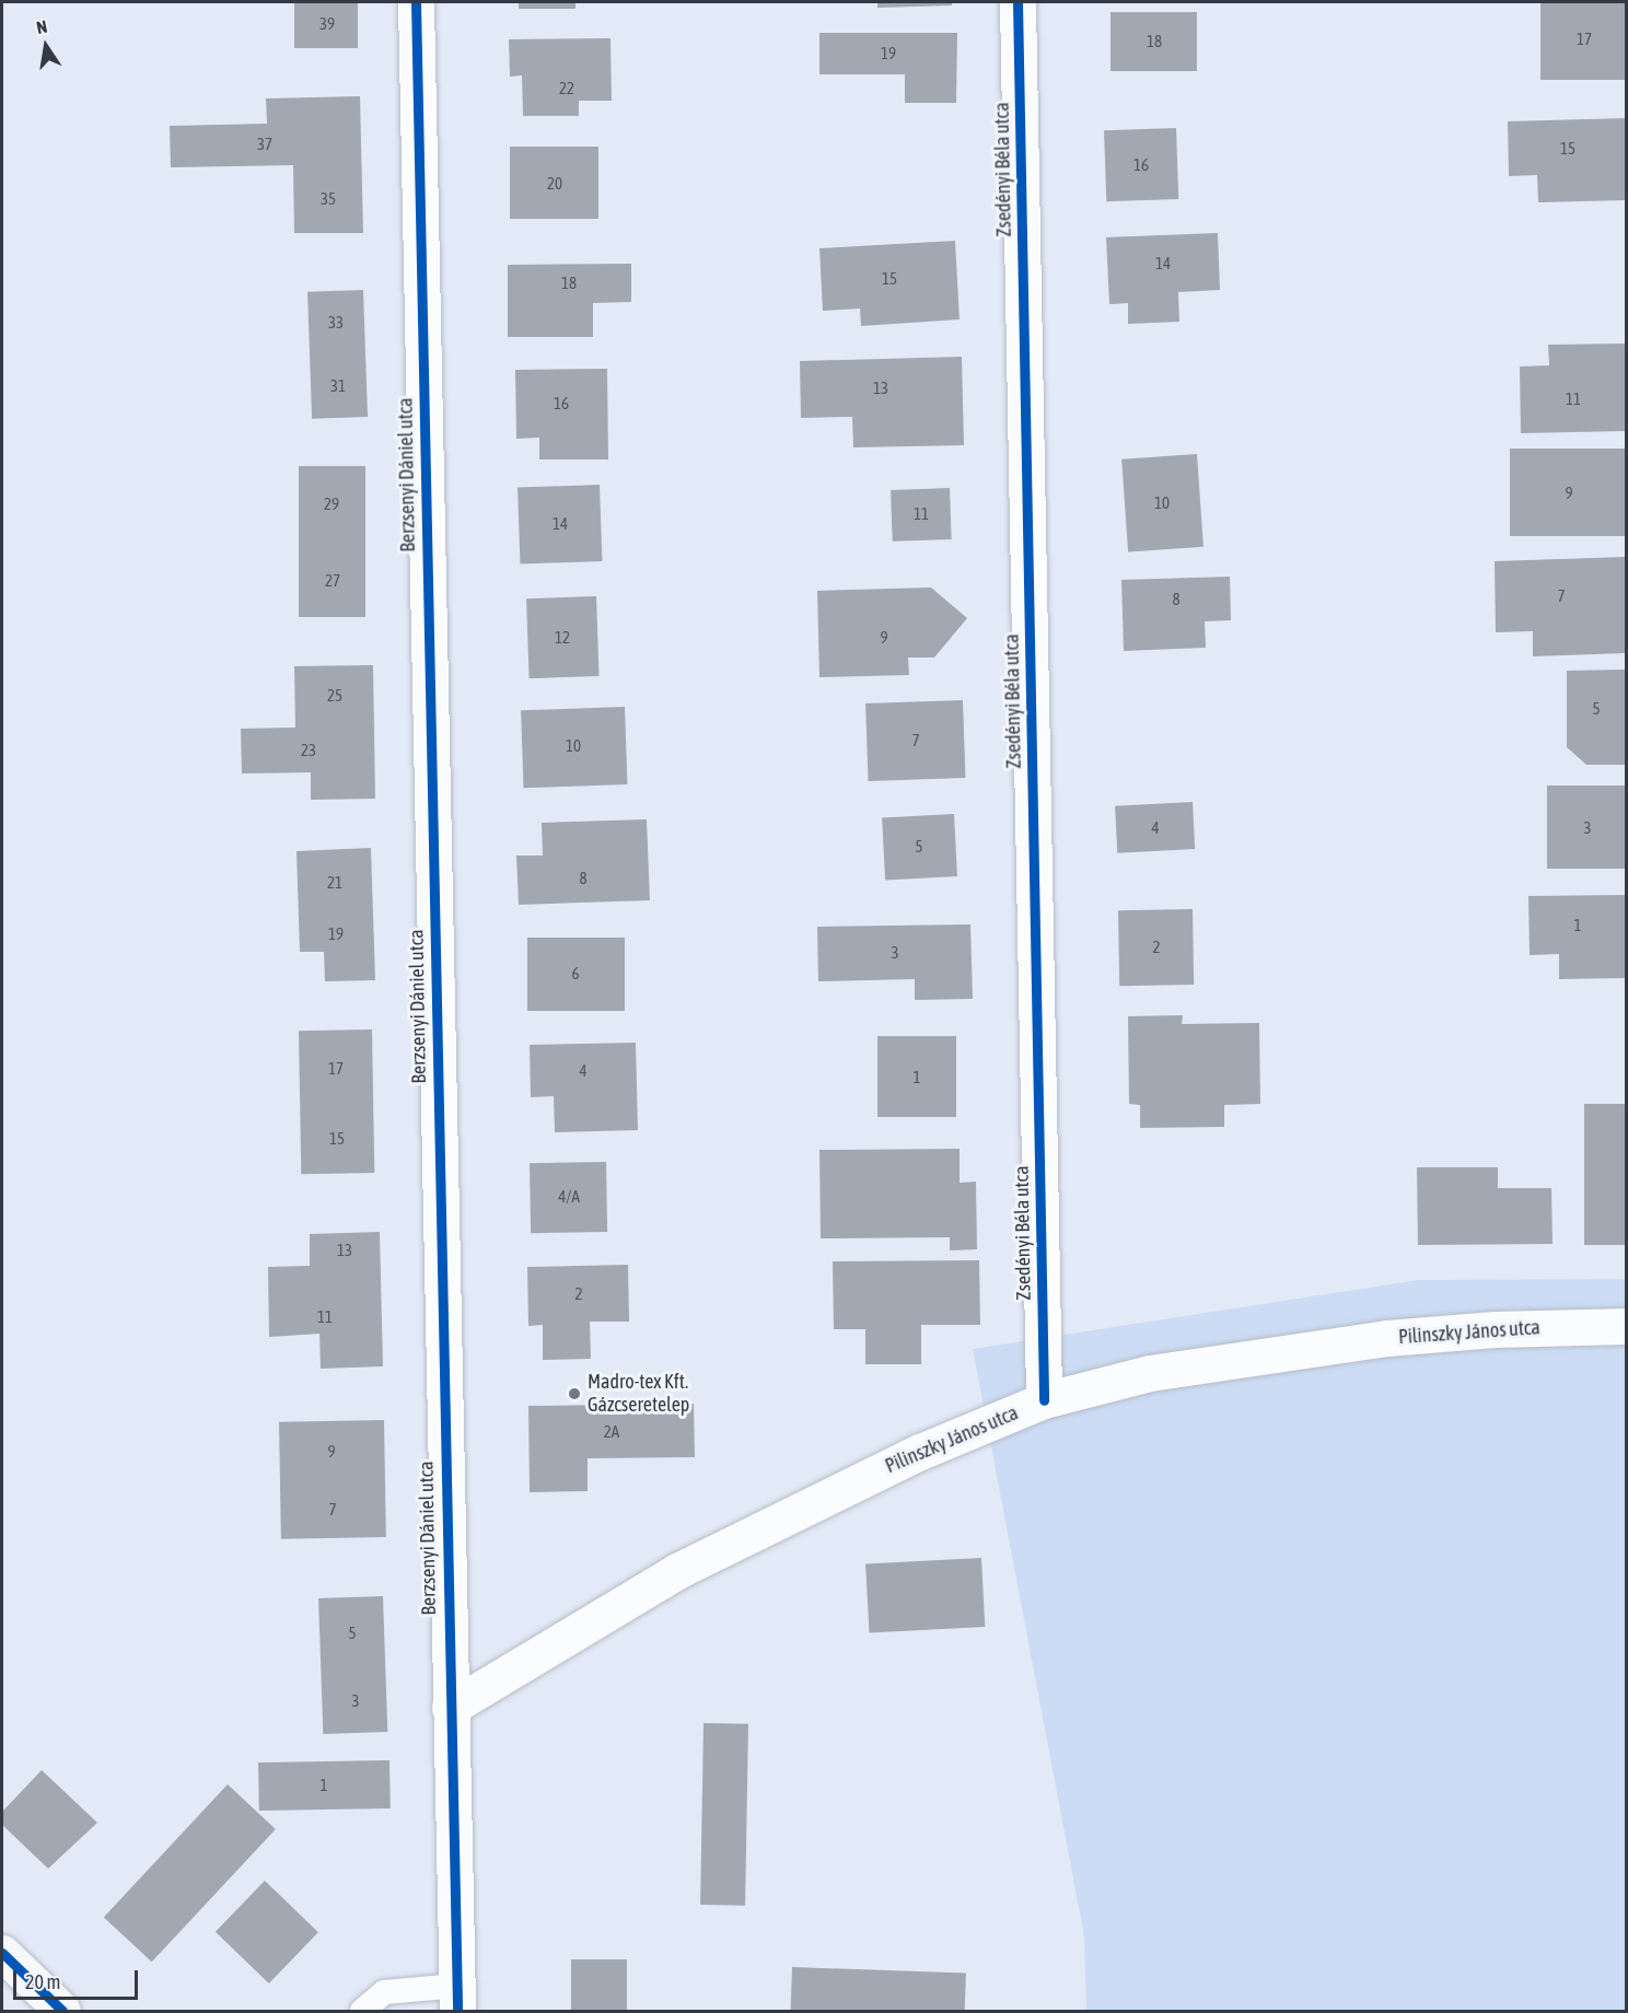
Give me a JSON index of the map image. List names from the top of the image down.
{
  "streets": {
    "street": ["Zsedényi Béla utca", "Berzsenyi Dániel utca", "Pilinszky János utca"]
  },
  "crossings": [
    ["Zsedényi Béla utca", "Pilinszky János utca"],
    ["Berzsenyi Dániel utca", "Pilinszky János utca"]
  ],
  "places": ["Madro-tex Kft. Gázcseretelep"],
  "house_numbers": [
    "39",
    "17",
    "18",
    "19",
    "22",
    "37",
    "15",
    "16",
    "20",
    "35",
    "14",
    "15",
    "18",
    "33",
    "31",
    "13",
    "11",
    "16",
    "9",
    "10",
    "29",
    "11",
    "14",
    "27",
    "7",
    "8",
    "12",
    "9",
    "25",
    "5",
    "7",
    "10",
    "23",
    "4",
    "3",
    "5",
    "8",
    "21",
    "1",
    "19",
    "2",
    "3",
    "6",
    "17",
    "4",
    "1",
    "15",
    "4/A",
    "13",
    "2",
    "11",
    "2A",
    "9",
    "7",
    "5",
    "3",
    "1"
  ],
  "scale_bar": "20 m",
  "north": "top"
}
